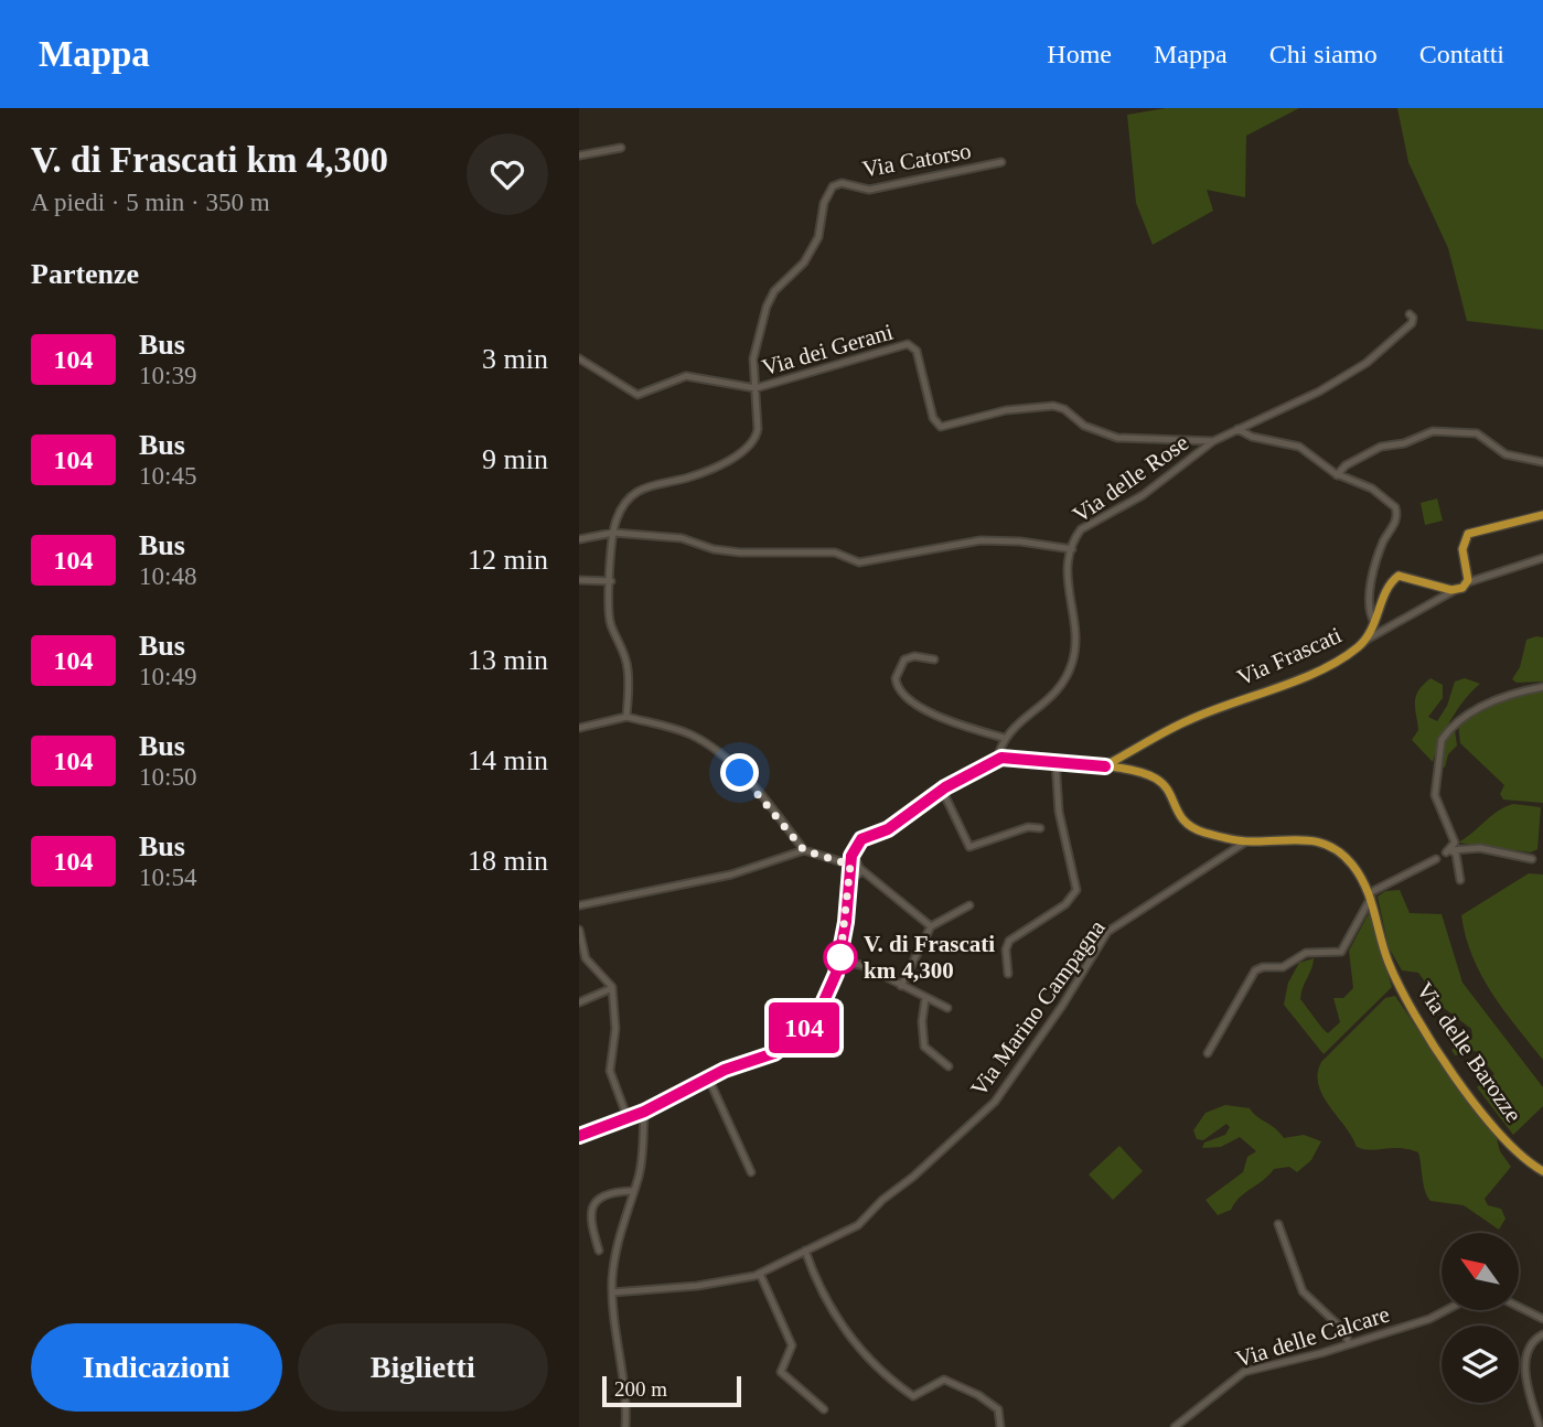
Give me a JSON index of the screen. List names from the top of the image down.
{
  "streets": {
    "main road": ["Via Frascati", "Via delle Barozze"],
    "street": [
      "Via Catorso",
      "Via dei Gerani",
      "Via delle Rose",
      "Via Marino Campagna",
      "Via delle Calcare"
    ]
  },
  "crossings": [
    ["Via Catorso", "Via dei Gerani"],
    ["Via dei Gerani", "Via delle Rose"],
    ["Via Frascati", "Via delle Barozze"],
    ["Via Marino Campagna", "Via delle Barozze"]
  ],
  "places": ["V. di Frascati km 4,300"],
  "lines": ["bus line 104"],
  "scale_bar": "200 m",
  "north": "top left",
  "page": {
    "header": "Mappa",
    "nav": [
      "Home",
      "Mappa",
      "Chi siamo",
      "Contatti"
    ],
    "heading": [
      ["V. di Frascati km 4,300", "A piedi · 5 min · 350 m"],
      "Partenze"
    ],
    "on_map": "104",
    "list": [
      {
        "mark": "104",
        "name": "Bus",
        "note": "10:39",
        "value": "3 min"
      },
      {
        "mark": "104",
        "name": "Bus",
        "note": "10:45",
        "value": "9 min"
      },
      {
        "mark": "104",
        "name": "Bus",
        "note": "10:48",
        "value": "12 min"
      },
      {
        "mark": "104",
        "name": "Bus",
        "note": "10:49",
        "value": "13 min"
      },
      {
        "mark": "104",
        "name": "Bus",
        "note": "10:50",
        "value": "14 min"
      },
      {
        "mark": "104",
        "name": "Bus",
        "note": "10:54",
        "value": "18 min"
      }
    ],
    "buttons": ["Indicazioni", "Biglietti"],
    "scale": "200 m"
  }
}
